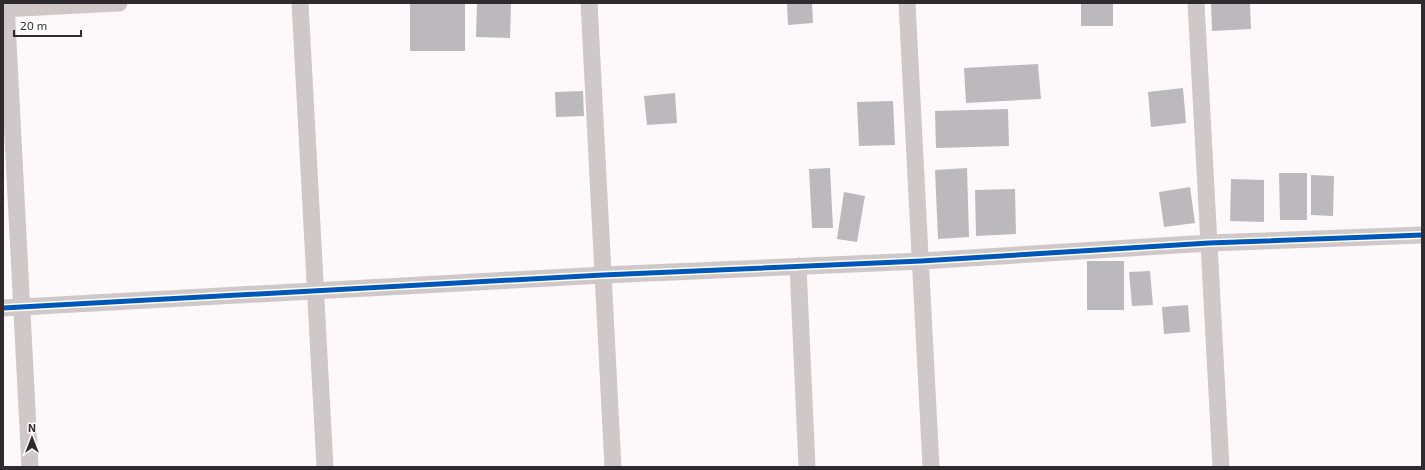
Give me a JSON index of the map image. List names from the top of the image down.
{
  "scale_bar": "20 m",
  "north": "top"
}
